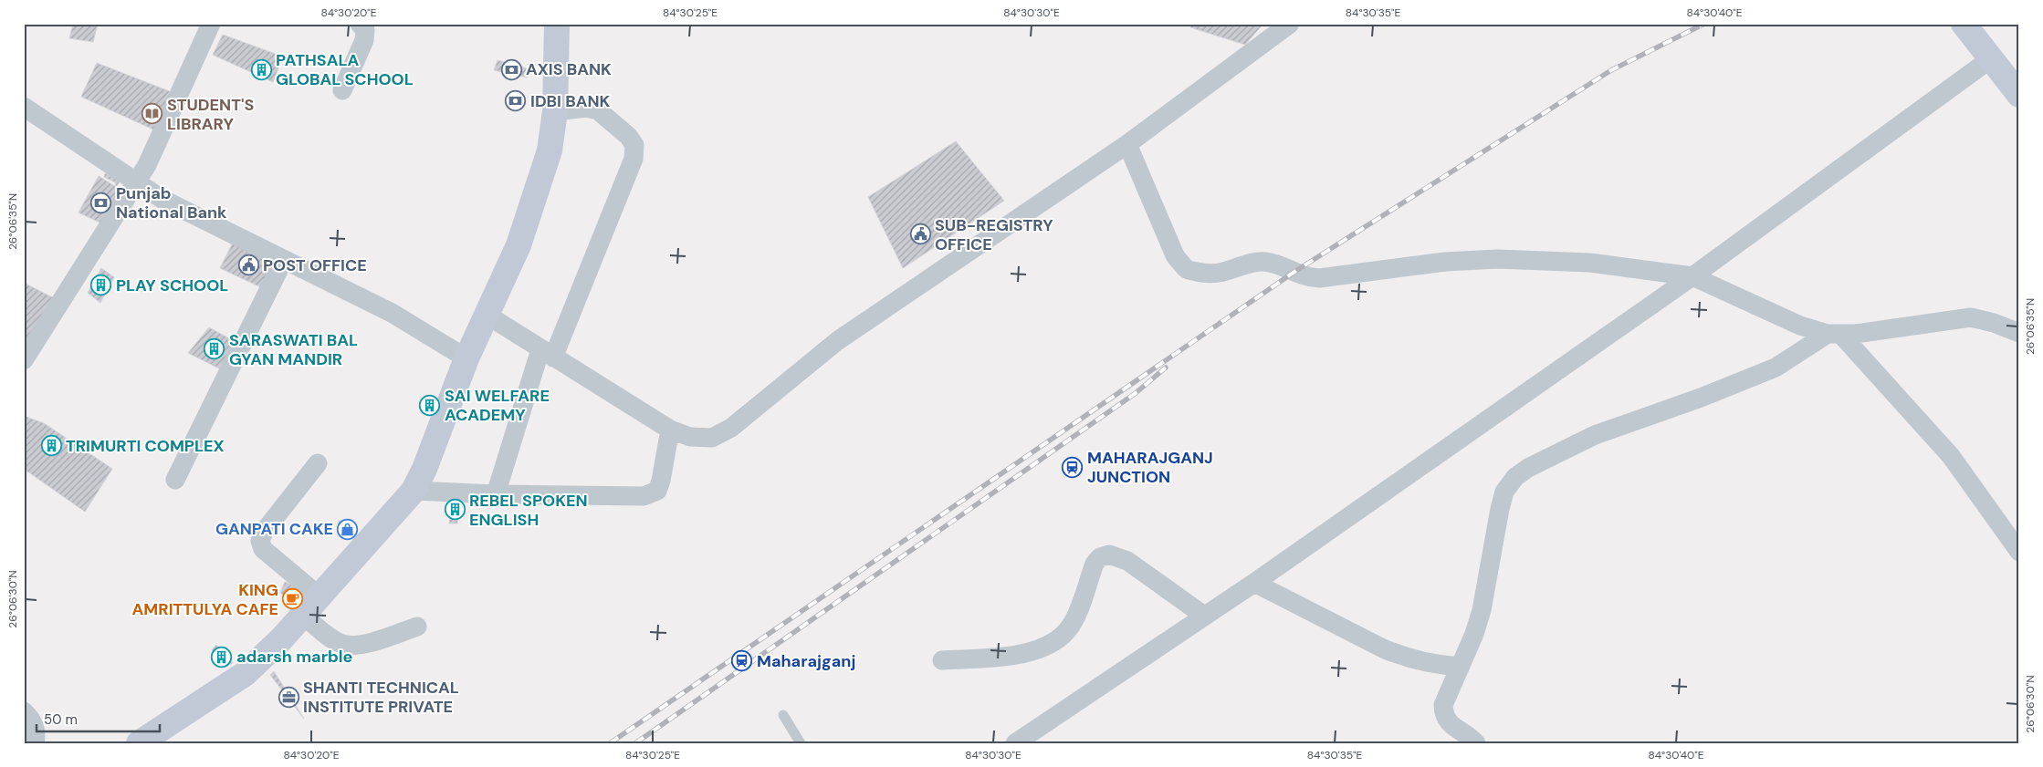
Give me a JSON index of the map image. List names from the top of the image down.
{
  "places": {
    "building": [
      "PATHSALA GLOBAL SCHOOL",
      "PLAY SCHOOL",
      "SARASWATI BAL GYAN MANDIR",
      "SAI WELFARE ACADEMY",
      "TRIMURTI COMPLEX",
      "REBEL SPOKEN ENGLISH",
      "adarsh marble"
    ],
    "bank": ["AXIS BANK", "IDBI BANK", "Punjab National Bank"],
    "library": ["STUDENT'S LIBRARY"],
    "public building": ["SUB-REGISTRY OFFICE", "POST OFFICE"],
    "station": ["MAHARAJGANJ JUNCTION", "Maharajganj"],
    "shop": ["GANPATI CAKE"],
    "cafe": ["KING AMRITTULYA CAFE"],
    "office": ["SHANTI TECHNICAL INSTITUTE PRIVATE"]
  },
  "scale_bar": "50 m",
  "coordinates": [
    "84°30'20\"E",
    "84°30'25\"E",
    "84°30'30\"E",
    "84°30'35\"E",
    "84°30'40\"E",
    "26°06'35\"N",
    "26°06'30\"N"
  ]
}
